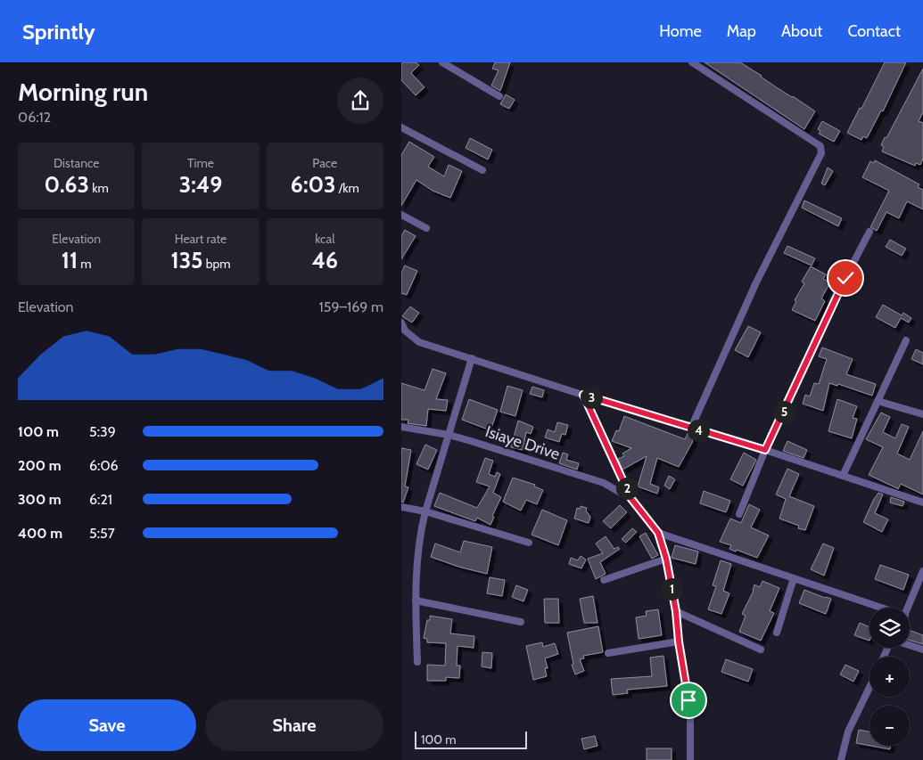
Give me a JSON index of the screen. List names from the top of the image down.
{
  "streets": {
    "street": ["Isiaye Drive"]
  },
  "scale_bar": "100 m",
  "page": {
    "header": "Sprintly",
    "nav": [
      "Home",
      "Map",
      "About",
      "Contact"
    ],
    "heading": ["Morning run", "06:12"],
    "stats": [
      ["Distance", "0.63 km"],
      ["Time", "3:49"],
      ["Pace", "6:03 /km"],
      ["Elevation", "11 m"],
      ["Heart rate", "135 bpm"],
      ["kcal", "46"]
    ],
    "chart": ["Elevation", "159–169 m"],
    "pins": [
      "3",
      "5",
      "4",
      "2",
      "1"
    ],
    "list": [
      {
        "name": "100 m",
        "note": "5:39"
      },
      {
        "name": "200 m",
        "note": "6:06"
      },
      {
        "name": "300 m",
        "note": "6:21"
      },
      {
        "name": "400 m",
        "note": "5:57"
      }
    ],
    "map_buttons": ["+", "−"],
    "buttons": ["Save", "Share"],
    "scale": "100 m"
  }
}
